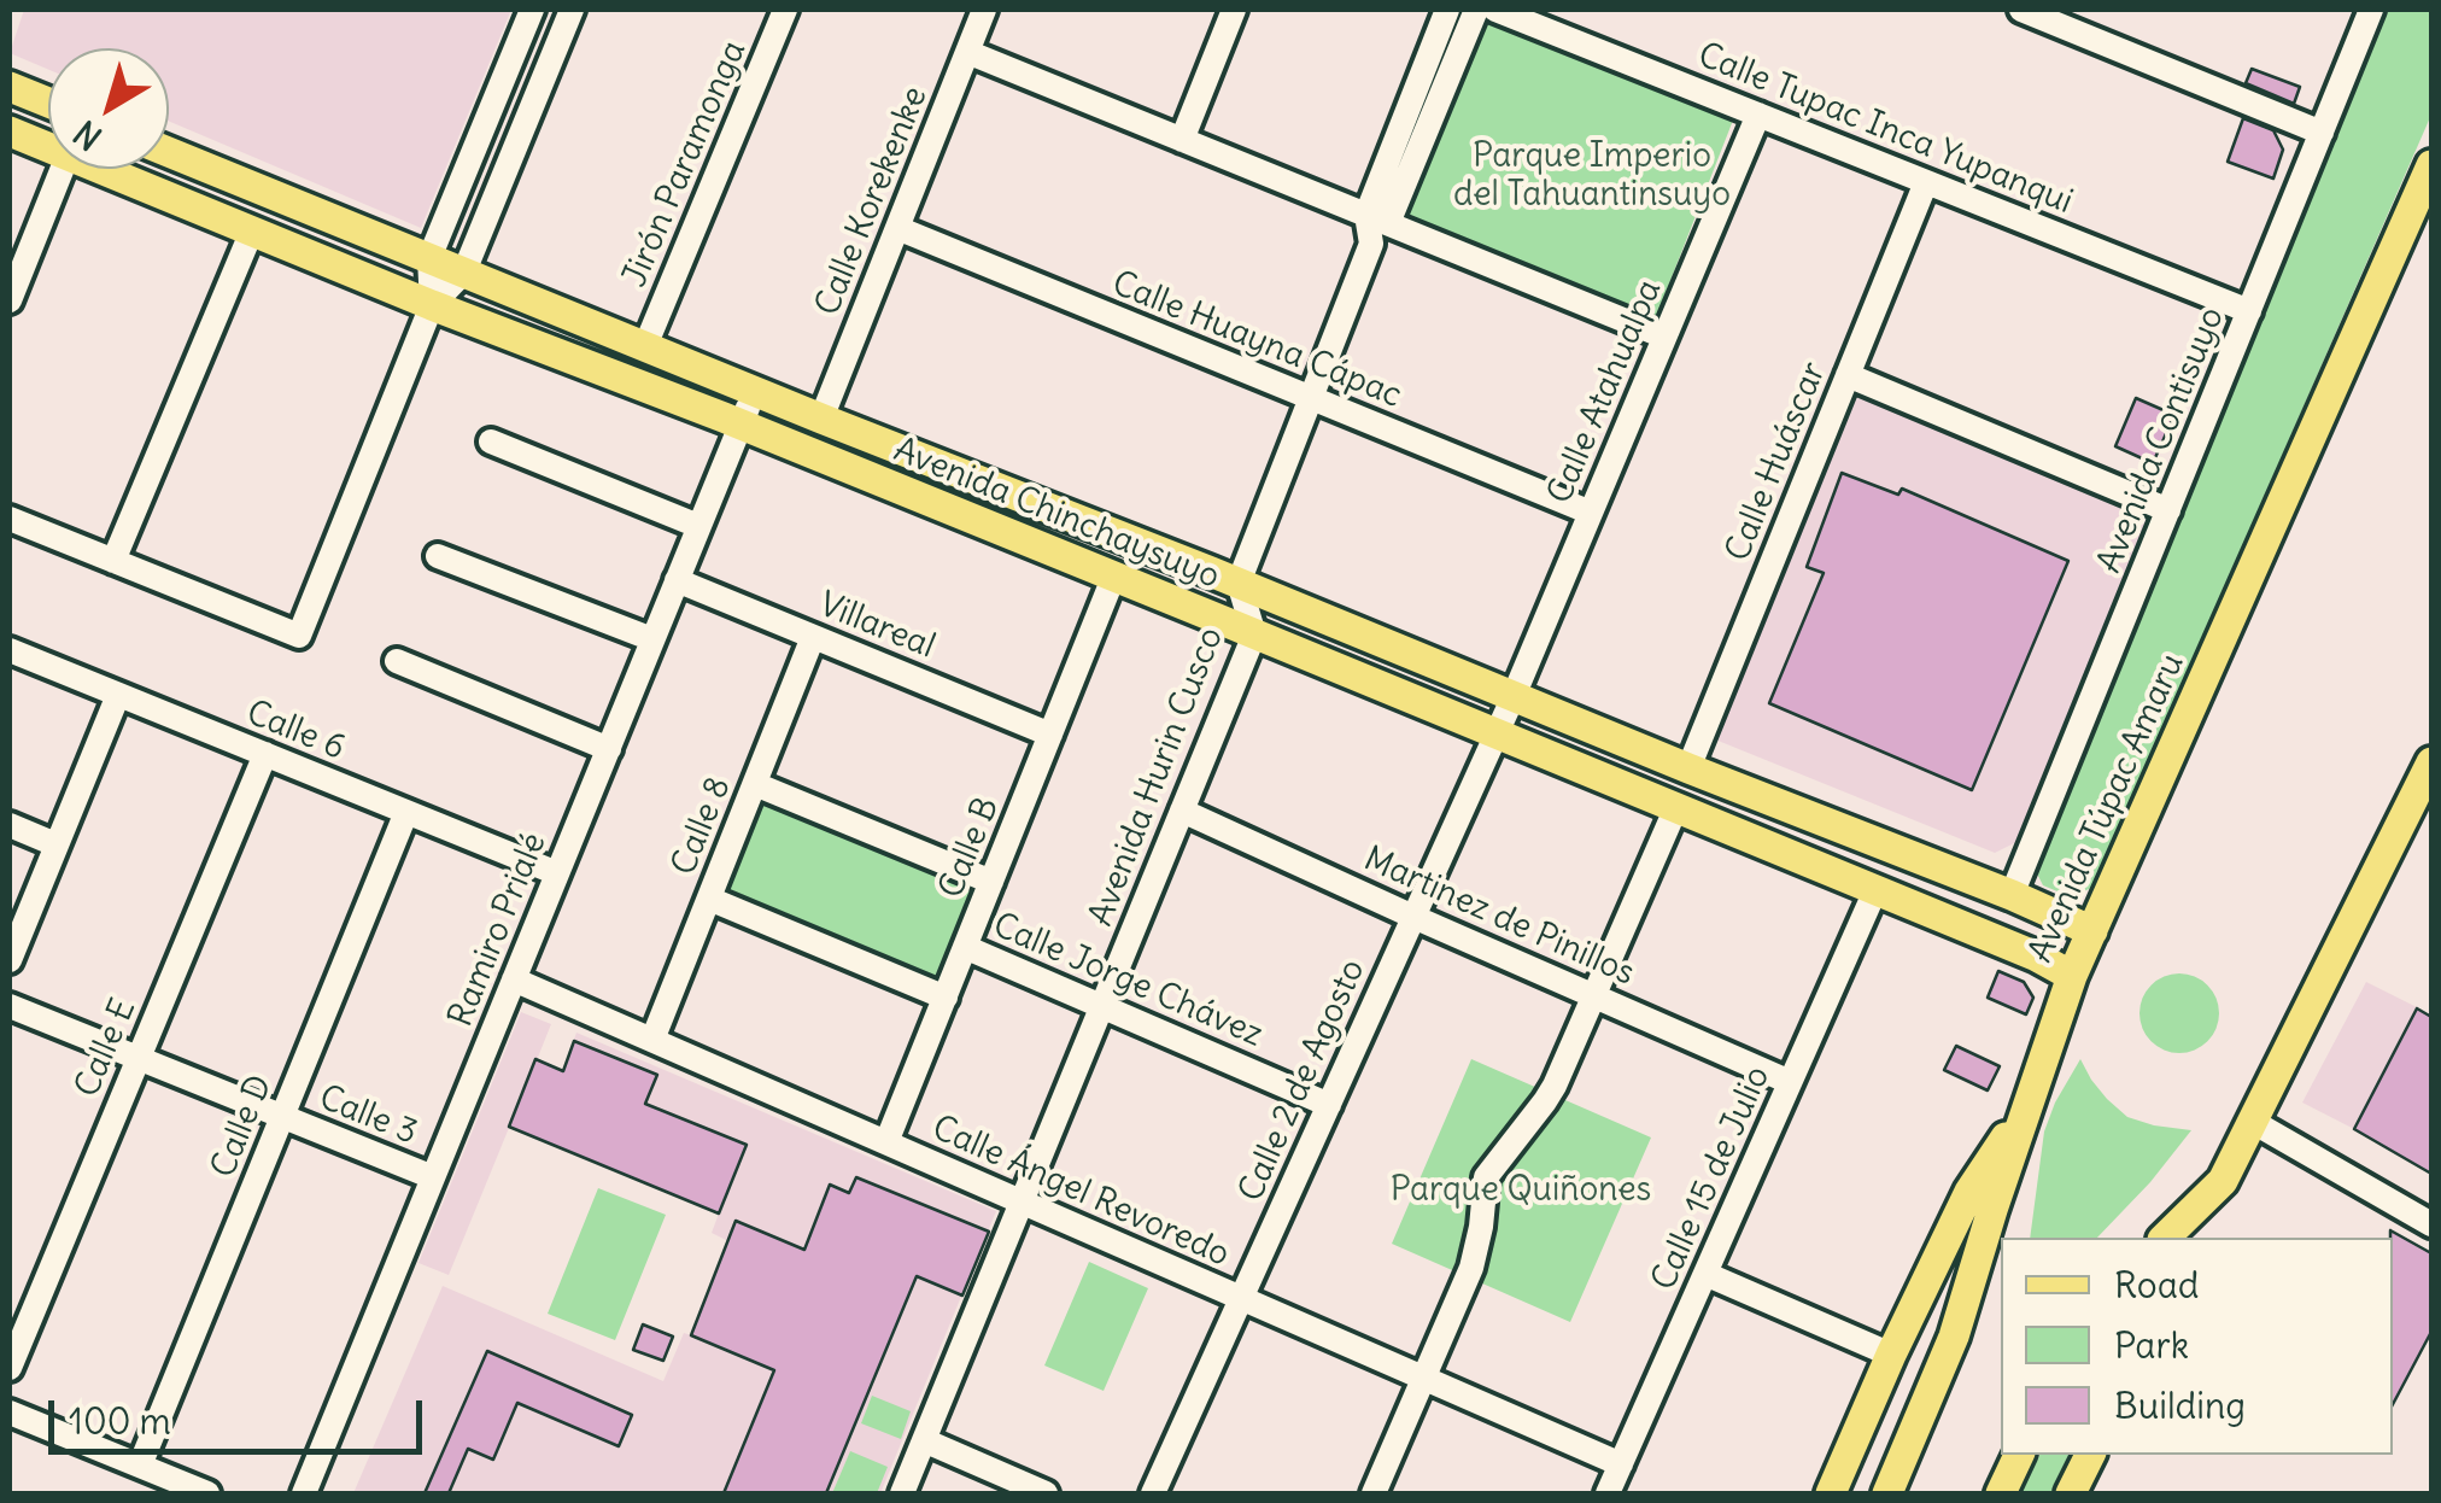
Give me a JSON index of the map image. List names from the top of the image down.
{
  "streets": {
    "main road": ["Avenida Chinchaysuyo", "Avenida Túpac Amaru"],
    "street": [
      "Calle Tupac Inca Yupanqui",
      "Jirón Paramonga",
      "Calle Korekenke",
      "Calle Huayna Cápac",
      "Calle Atahualpa",
      "Avenida Contisuyo",
      "Calle Huáscar",
      "Villareal",
      "Calle 6",
      "Avenida Hurin Cusco",
      "Calle 8",
      "Calle B",
      "Martinez de Pinillos",
      "Ramiro Prialé",
      "Calle Jorge Chávez",
      "Calle E",
      "Calle 2 de Agosto",
      "Calle 3",
      "Calle D",
      "Calle 15 de Julio",
      "Calle Ángel Revoredo"
    ]
  },
  "crossings": [
    ["Calle Tupac Inca Yupanqui", "Calle Atahualpa"],
    ["Calle Tupac Inca Yupanqui", "Avenida Contisuyo"],
    ["Calle Tupac Inca Yupanqui", "Calle Huáscar"],
    ["Jirón Paramonga", "Avenida Chinchaysuyo"],
    ["Calle Korekenke", "Calle Huayna Cápac"],
    ["Calle Korekenke", "Avenida Chinchaysuyo"],
    ["Calle Huayna Cápac", "Calle Atahualpa"],
    ["Calle Atahualpa", "Avenida Chinchaysuyo"],
    ["Calle Atahualpa", "Calle 2 de Agosto"],
    ["Avenida Contisuyo", "Avenida Chinchaysuyo"],
    ["Calle Huáscar", "Avenida Chinchaysuyo"],
    ["Avenida Chinchaysuyo", "Avenida Hurin Cusco"],
    ["Avenida Chinchaysuyo", "Avenida Túpac Amaru"],
    ["Avenida Chinchaysuyo", "Calle B"],
    ["Avenida Chinchaysuyo", "Ramiro Prialé"],
    ["Avenida Chinchaysuyo", "Calle 2 de Agosto"],
    ["Avenida Chinchaysuyo", "Calle 15 de Julio"],
    ["Villareal", "Calle 8"],
    ["Villareal", "Calle B"],
    ["Villareal", "Ramiro Prialé"],
    ["Calle 6", "Ramiro Prialé"],
    ["Calle 6", "Calle E"],
    ["Calle 6", "Calle D"],
    ["Avenida Hurin Cusco", "Martinez de Pinillos"],
    ["Avenida Hurin Cusco", "Calle Jorge Chávez"],
    ["Avenida Hurin Cusco", "Calle Ángel Revoredo"],
    ["Calle 8", "Calle Ángel Revoredo"],
    ["Calle B", "Calle Jorge Chávez"],
    ["Calle B", "Calle Ángel Revoredo"],
    ["Martinez de Pinillos", "Calle 2 de Agosto"],
    ["Martinez de Pinillos", "Calle 15 de Julio"],
    ["Ramiro Prialé", "Calle 3"],
    ["Ramiro Prialé", "Calle Ángel Revoredo"],
    ["Calle Jorge Chávez", "Calle 2 de Agosto"],
    ["Calle E", "Calle 3"],
    ["Calle 2 de Agosto", "Calle Ángel Revoredo"],
    ["Calle 3", "Calle D"],
    ["Calle 15 de Julio", "Calle Ángel Revoredo"]
  ],
  "parks": ["Parque Imperio del Tahuantinsuyo", "Parque Quiñones"],
  "legend": ["Road", "Park", "Building"],
  "scale_bar": "100 m",
  "north": "bottom left"
}
